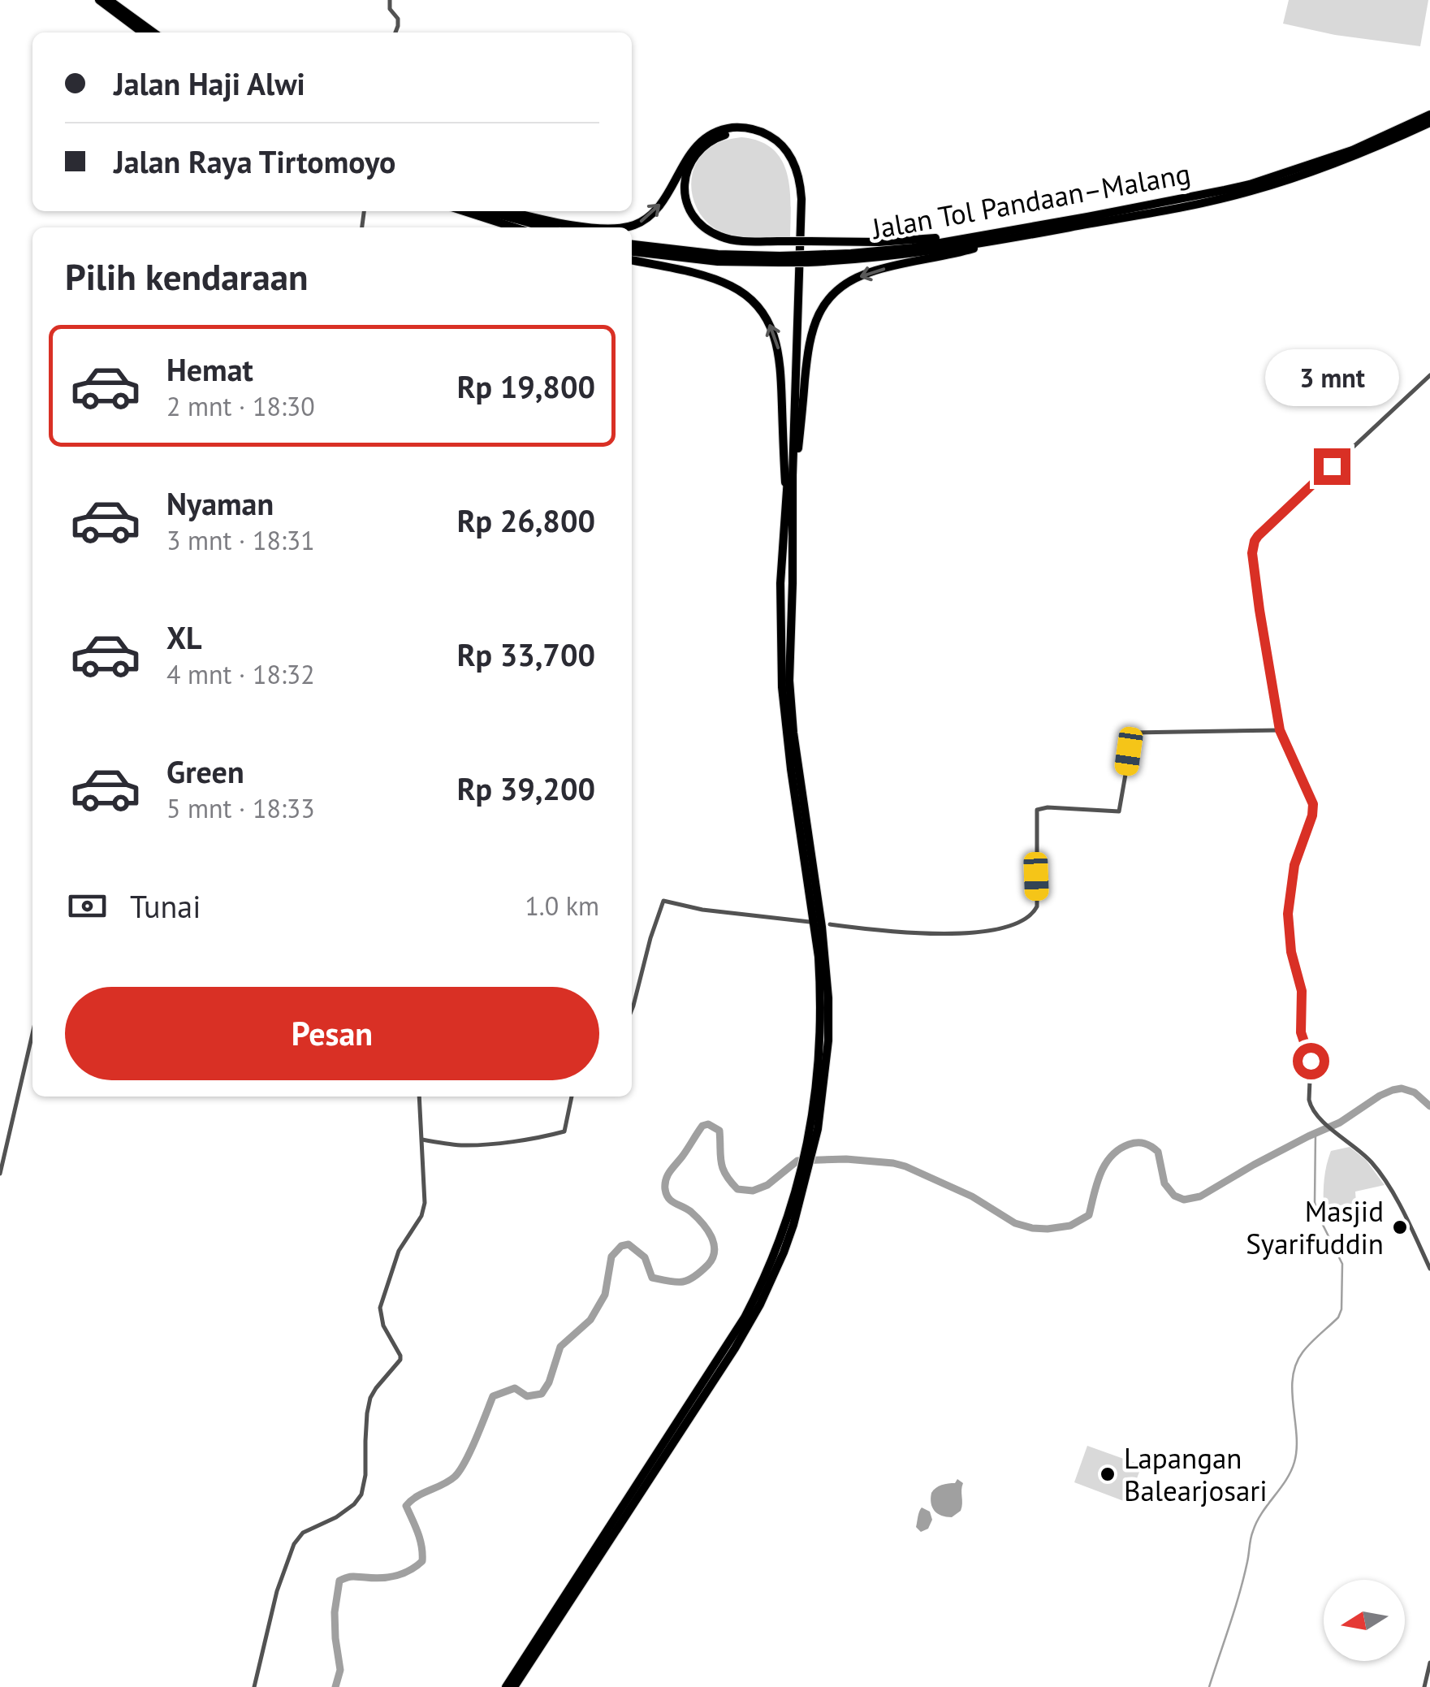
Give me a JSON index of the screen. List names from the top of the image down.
{
  "streets": {
    "highway": ["Jalan Tol Pandaan–Malang"]
  },
  "places": ["Masjid Syarifuddin", "Lapangan Balearjosari"],
  "north": "left",
  "page": {
    "banner": ["Jalan Haji Alwi", "Jalan Raya Tirtomoyo"],
    "heading": "Pilih kendaraan",
    "list": [
      {
        "name": "Hemat",
        "note": "2 mnt · 18:30",
        "value": "Rp 19,800"
      },
      {
        "name": "Nyaman",
        "note": "3 mnt · 18:31",
        "value": "Rp 26,800"
      },
      {
        "name": "XL",
        "note": "4 mnt · 18:32",
        "value": "Rp 33,700"
      },
      {
        "name": "Green",
        "note": "5 mnt · 18:33",
        "value": "Rp 39,200"
      }
    ],
    "bubble": "3 mnt",
    "pay": ["Tunai", "1.0 km"],
    "buttons": "Pesan"
  }
}
